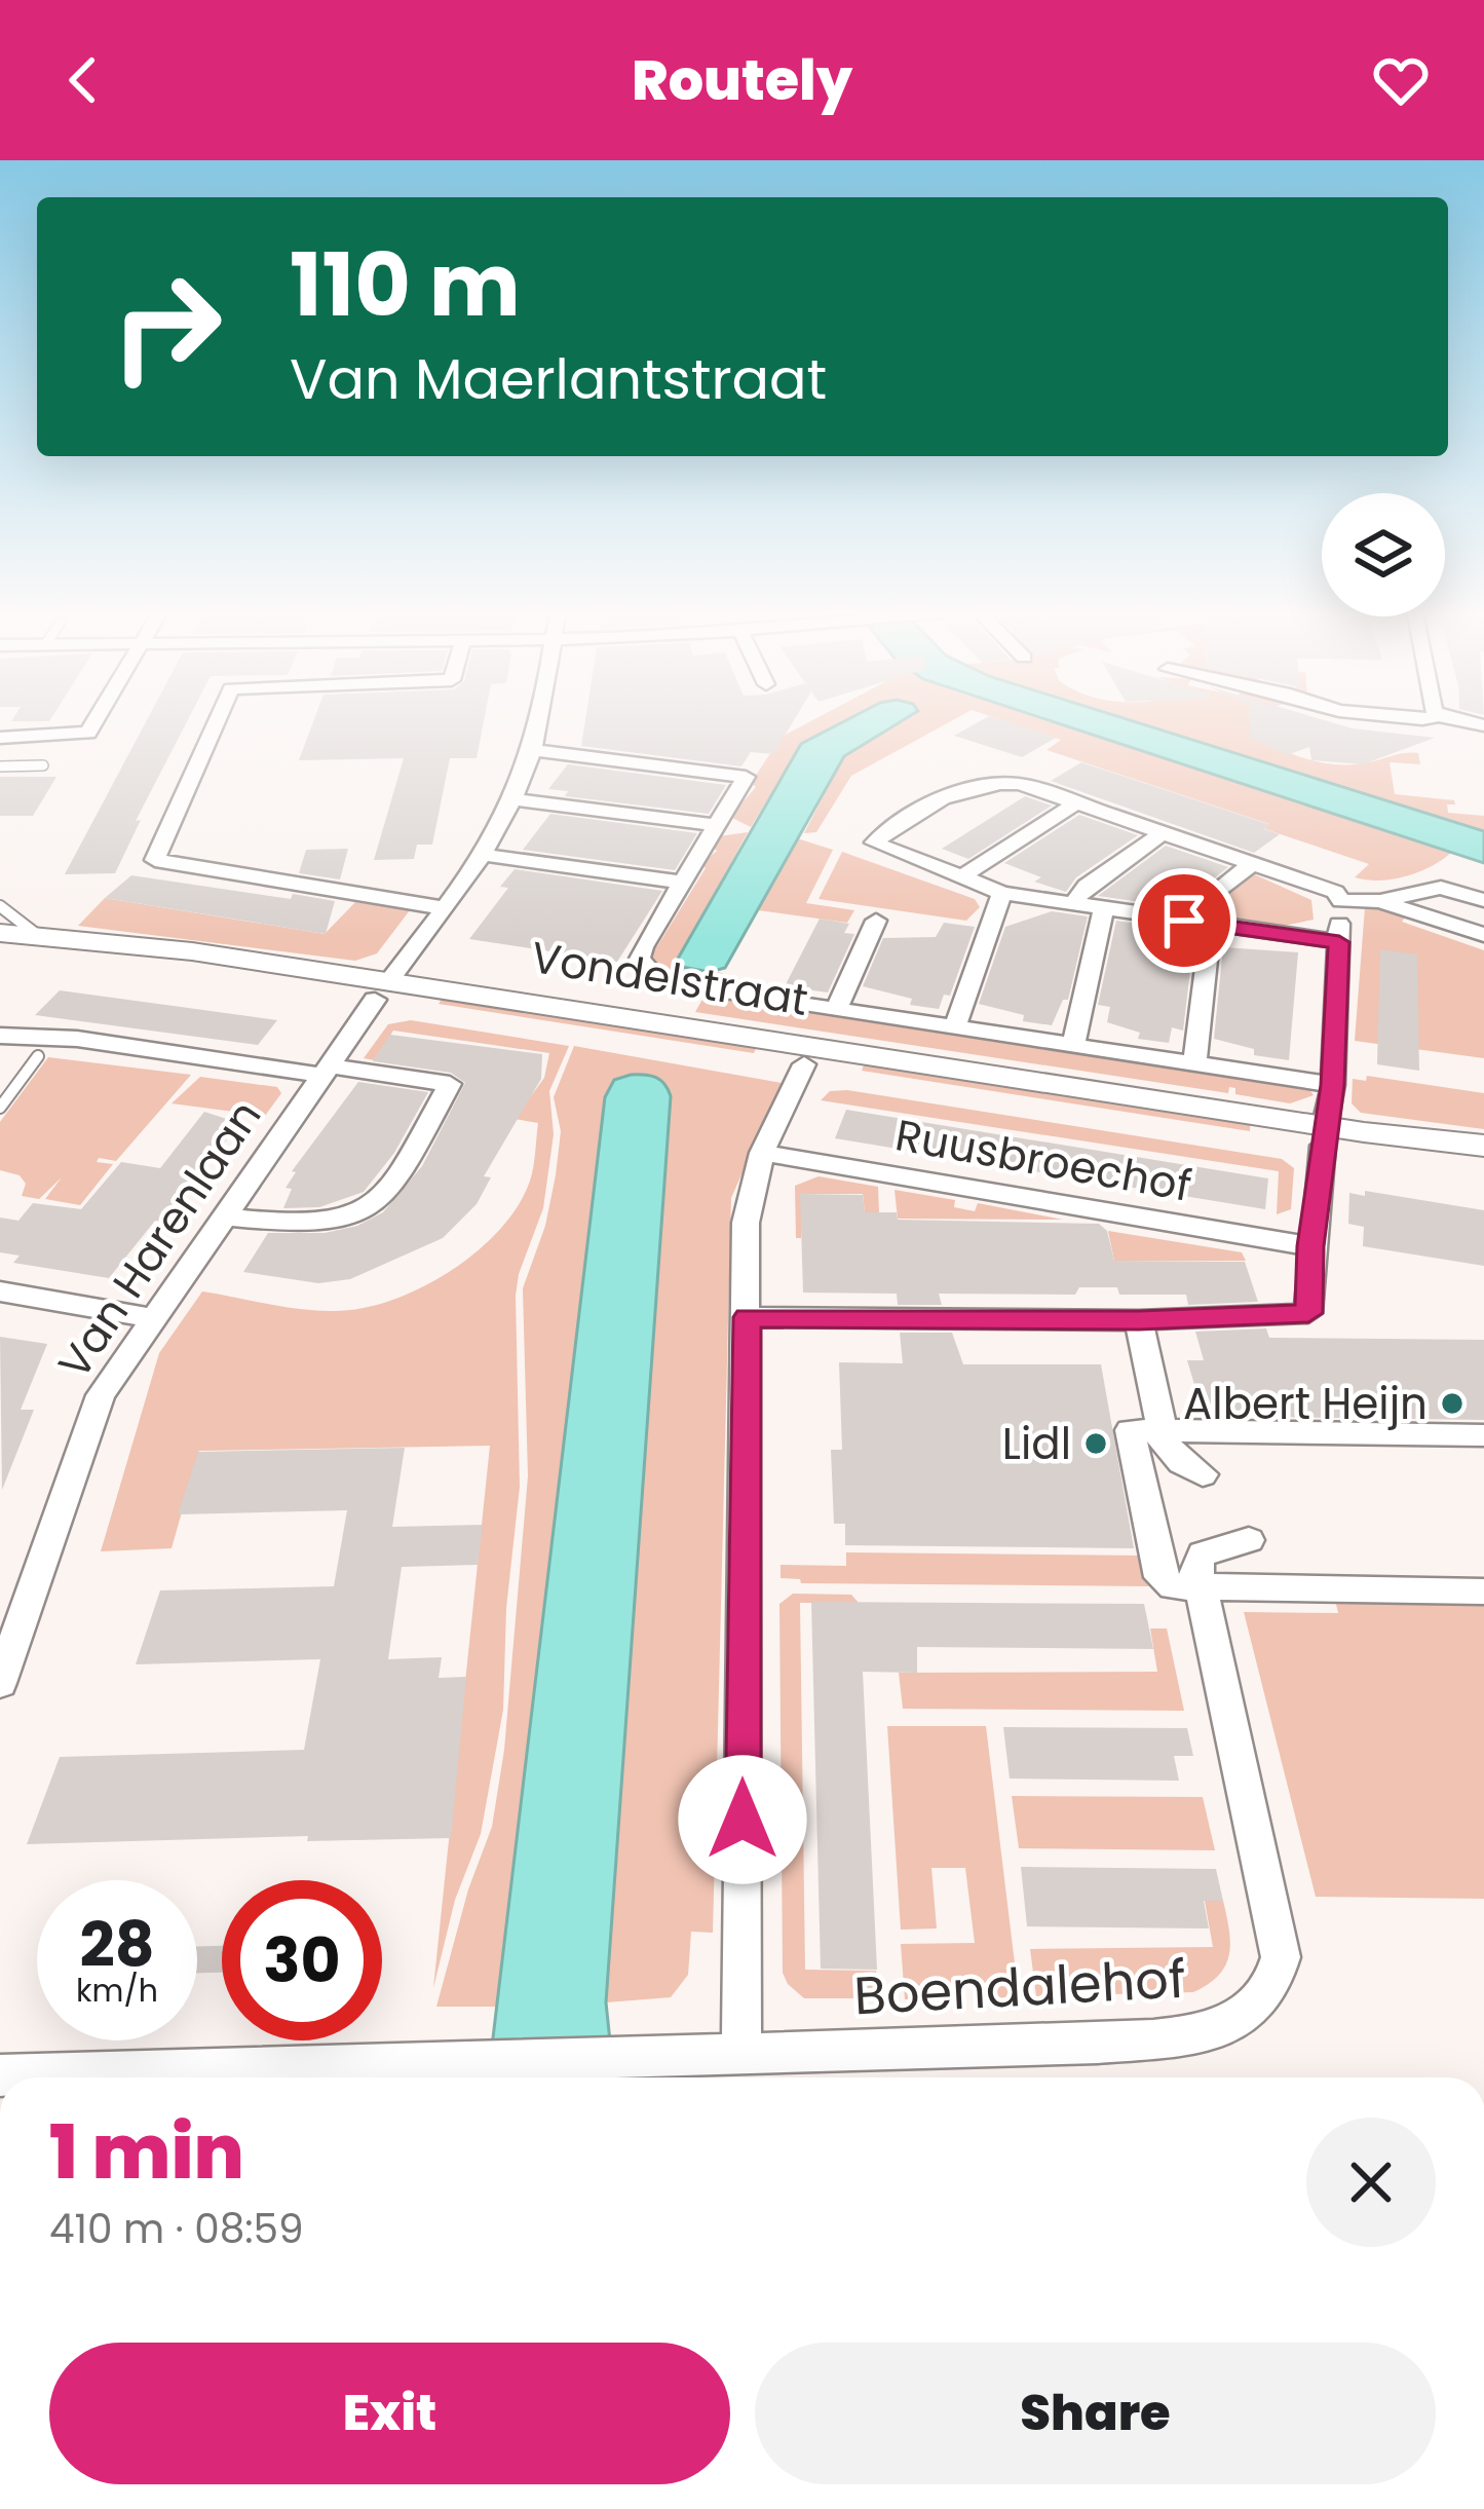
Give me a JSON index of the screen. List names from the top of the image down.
{
  "streets": {
    "street": [
      "Vondelstraat",
      "Ruusbroechof",
      "Van Harenlaan",
      "Boendalehof"
    ]
  },
  "crossings": [
    ["Vondelstraat", "Van Harenlaan"]
  ],
  "places": ["Albert Heijn", "Lidl"],
  "page": {
    "header": "Routely",
    "turn": ["110 m", "Van Maerlantstraat"],
    "speed": "28 km/h",
    "limit": "30",
    "heading": ["1 min", "410 m · 08:59"],
    "buttons": ["Exit", "Share"]
  }
}
